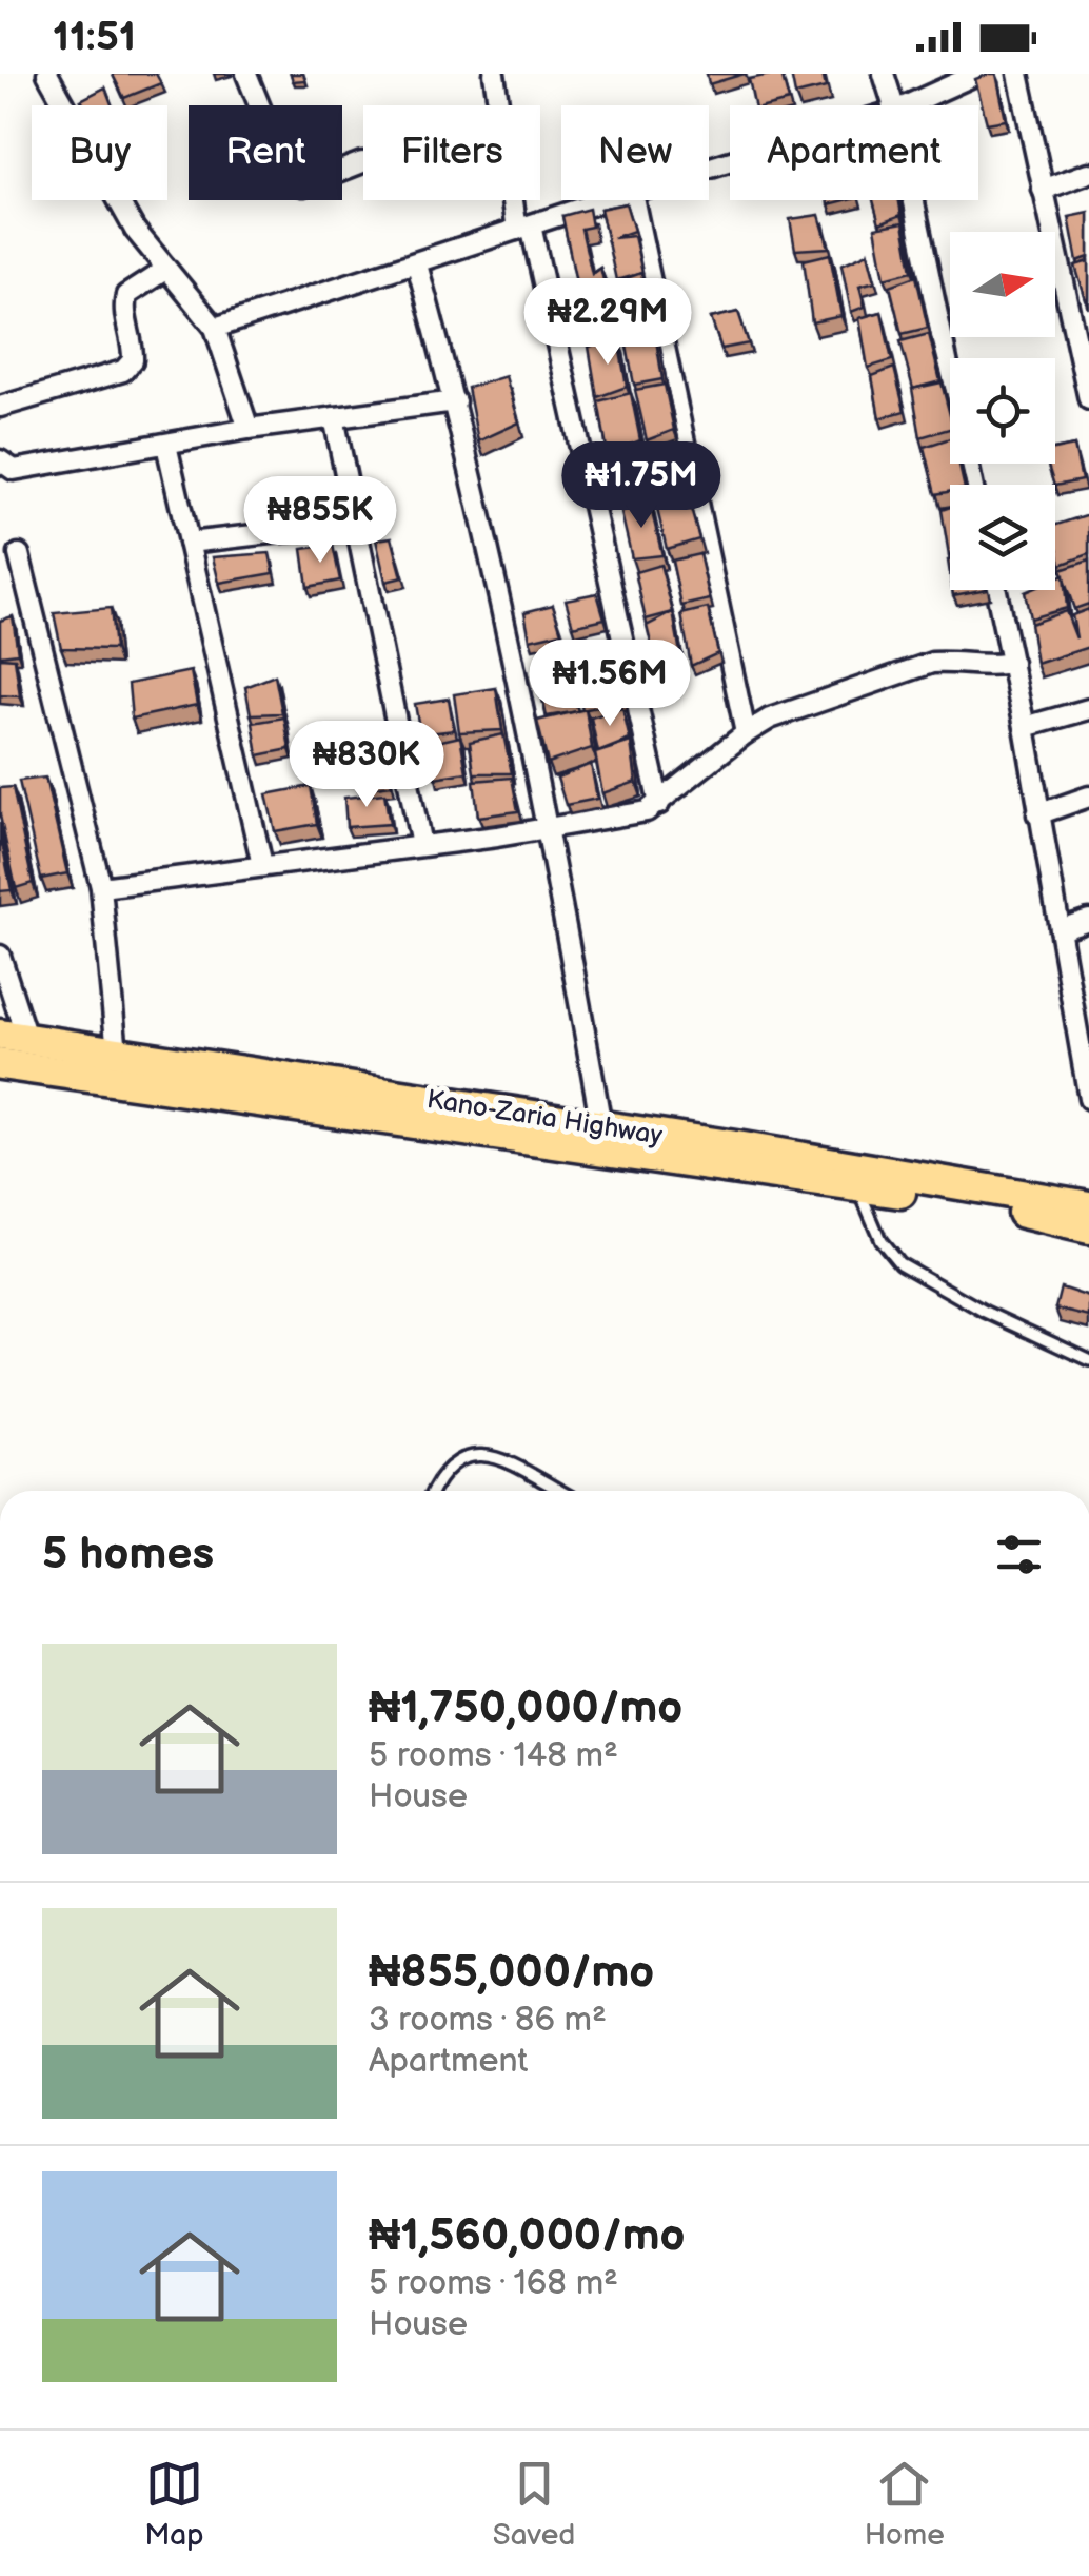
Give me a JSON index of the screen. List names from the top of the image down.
{
  "streets": {
    "highway": ["Kano-Zaria Highway"]
  },
  "north": "right",
  "page": {
    "status": "11:51",
    "chip": [
      "Buy",
      "Rent",
      "Filters",
      "New",
      "Apartment"
    ],
    "price": [
      "₦2.29M",
      "₦1.75M",
      "₦855K",
      "₦1.56M",
      "₦830K"
    ],
    "heading": "5 homes",
    "list": [
      {
        "name": "₦1,750,000/mo",
        "note": "5 rooms · 148 m² · House"
      },
      {
        "name": "₦855,000/mo",
        "note": "3 rooms · 86 m² · Apartment"
      },
      {
        "name": "₦1,560,000/mo",
        "note": "5 rooms · 168 m² · House"
      }
    ],
    "tabs": ["Map", "Saved", "Home"]
  }
}
